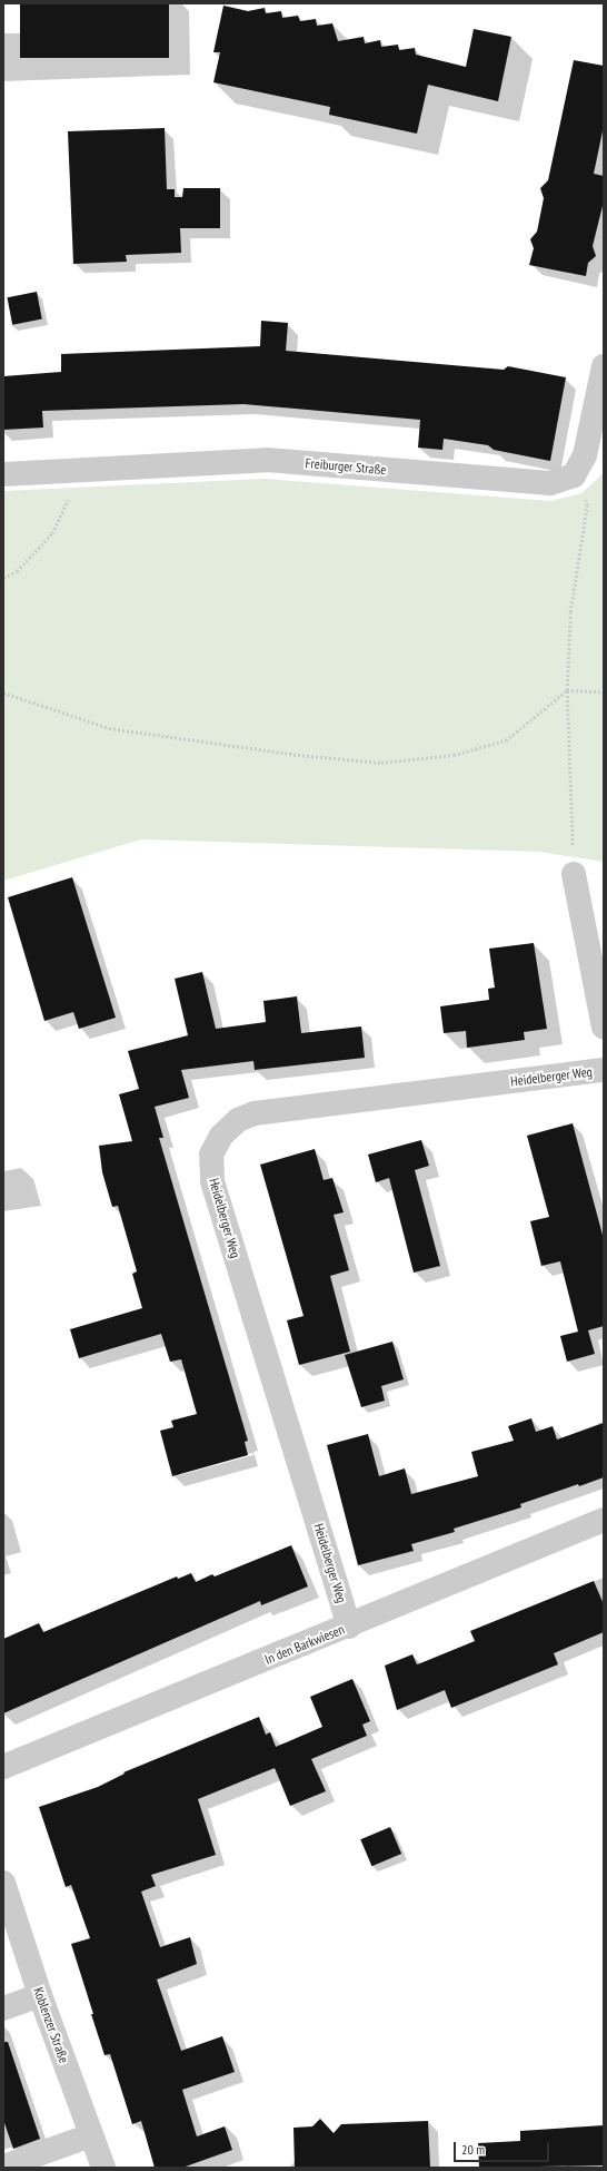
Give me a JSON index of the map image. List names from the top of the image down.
{
  "streets": {
    "street": [
      "Freiburger Straße",
      "Heidelberger Weg",
      "In den Barkwiesen",
      "Koblenzer Straße"
    ]
  },
  "crossings": [
    ["Heidelberger Weg", "In den Barkwiesen"]
  ],
  "scale_bar": "20 m"
}
